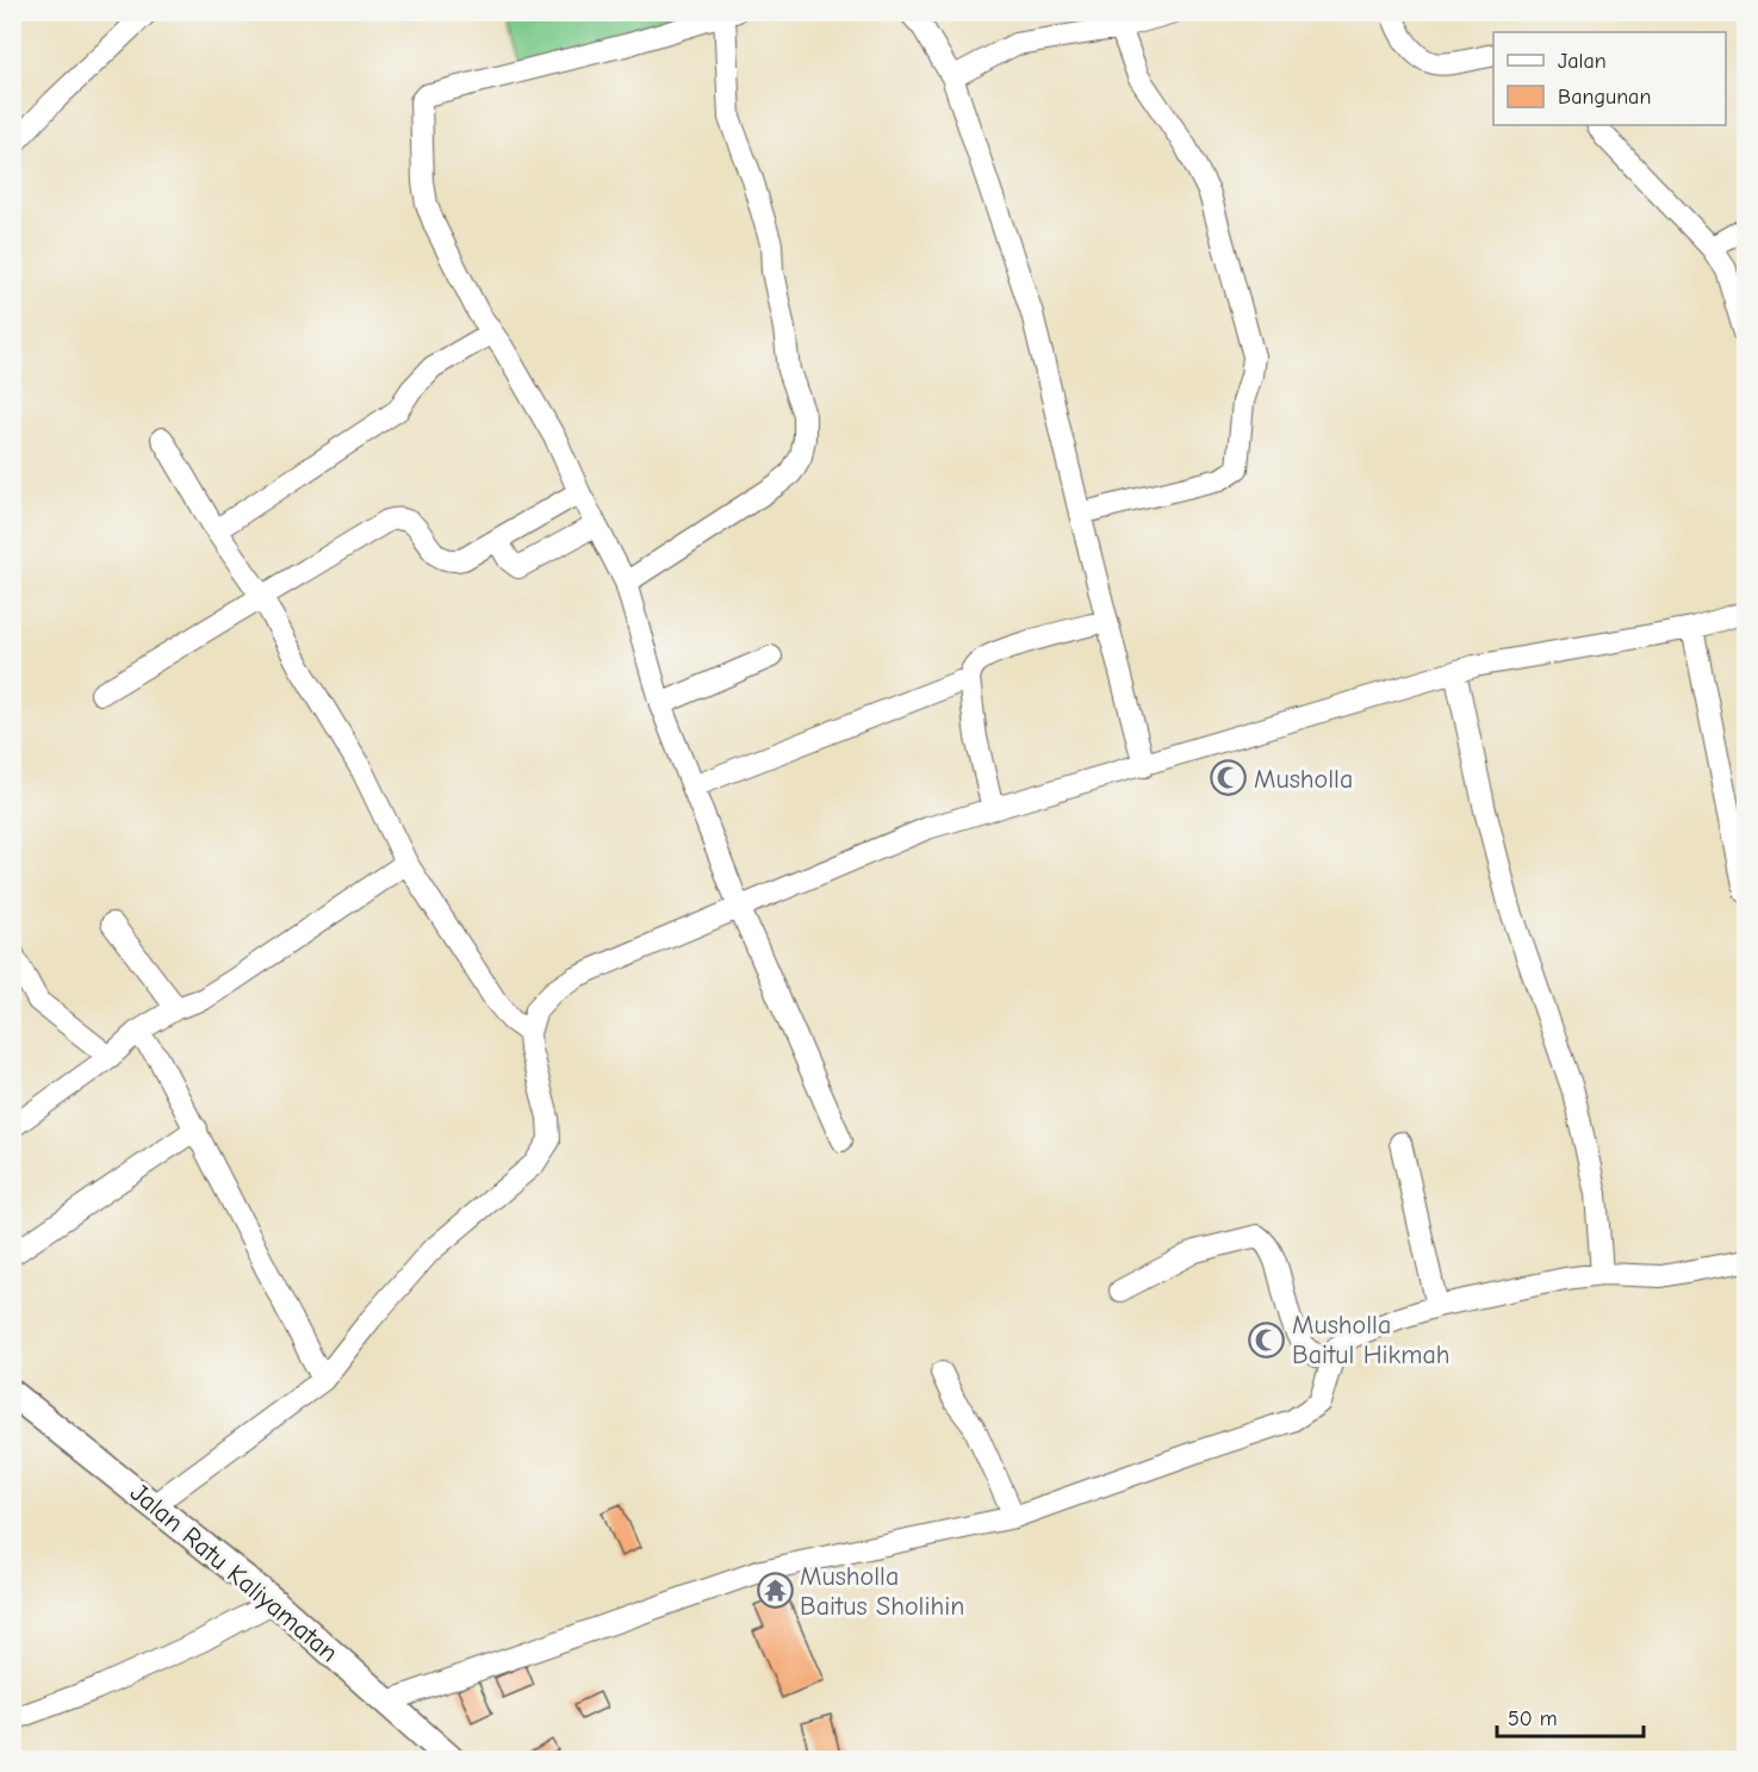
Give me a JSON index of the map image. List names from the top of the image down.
{
  "streets": {
    "main road": ["Jalan Ratu Kaliyamatan"]
  },
  "places": {
    "mosque": ["Musholla", "Musholla Baitul Hikmah"],
    "temple": ["Musholla Baitus Sholihin"]
  },
  "legend": ["Jalan", "Bangunan"],
  "scale_bar": "50 m"
}
